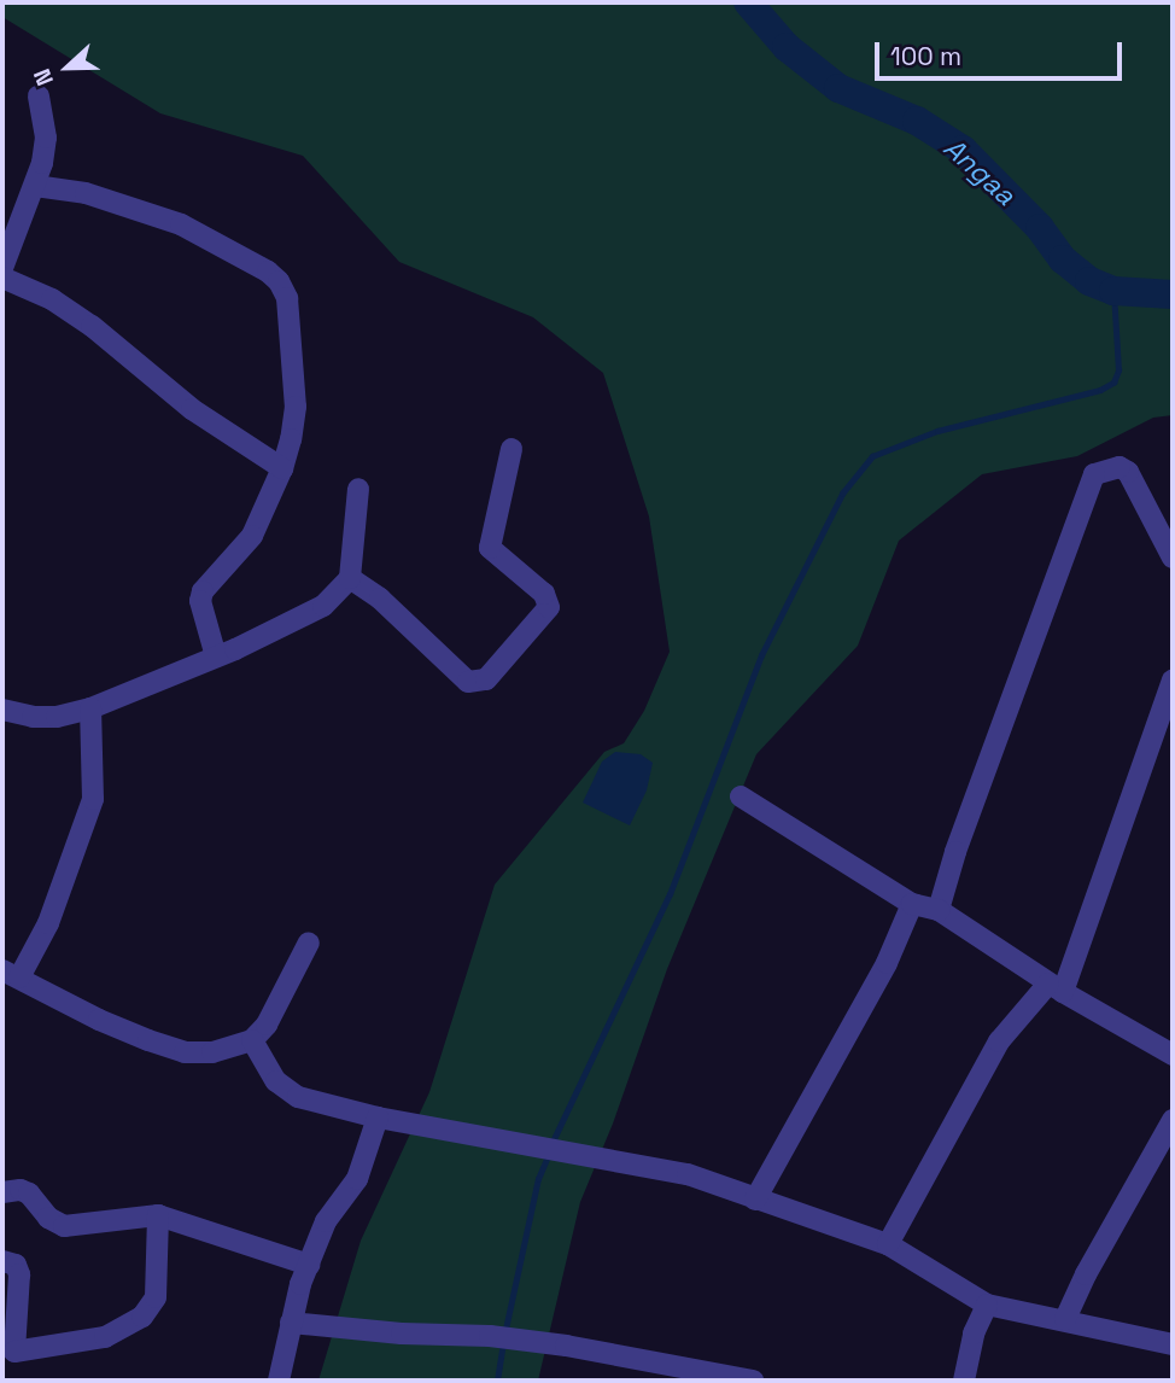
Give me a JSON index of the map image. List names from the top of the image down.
{
  "water": ["Angaa"],
  "scale_bar": "100 m",
  "north": "left"
}
